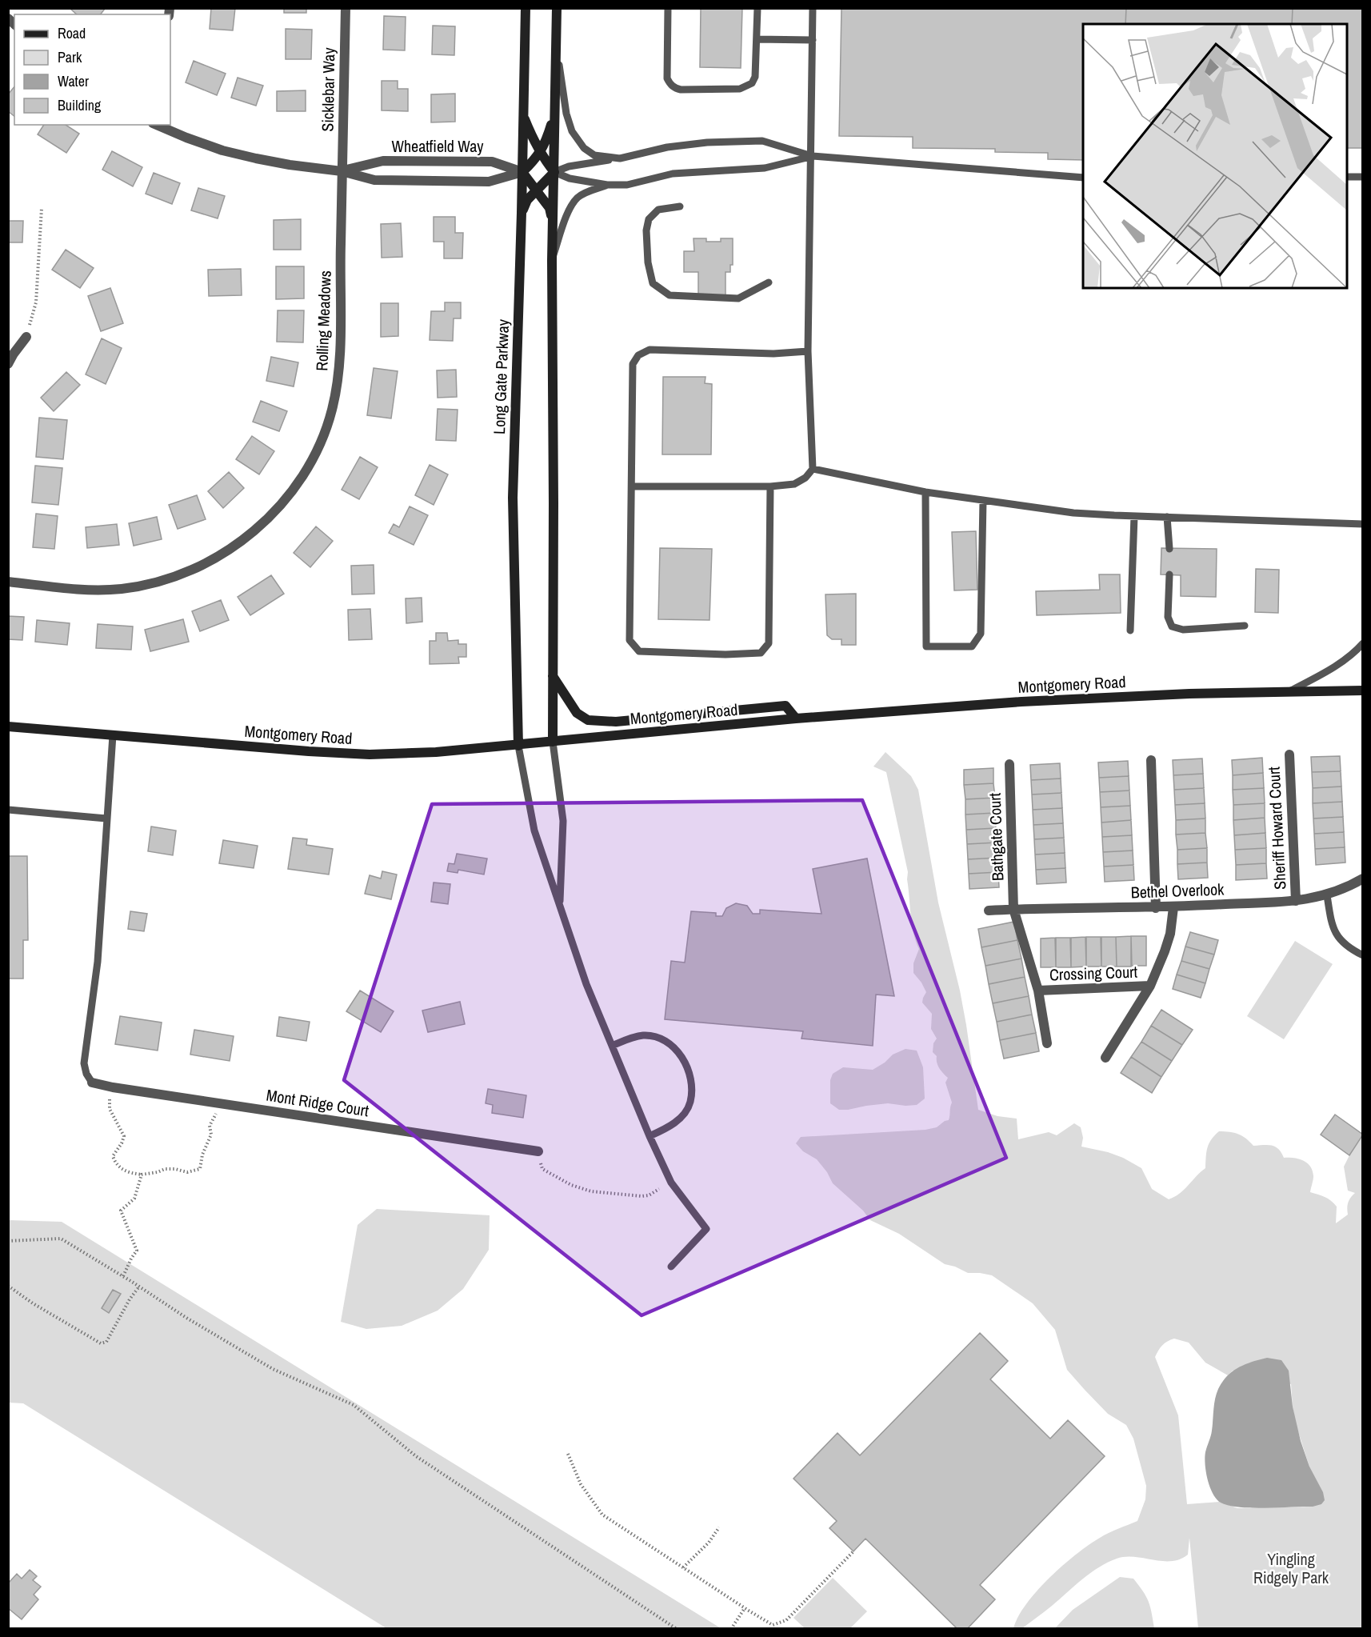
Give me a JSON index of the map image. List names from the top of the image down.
{
  "streets": {
    "street": [
      "Sicklebar Way",
      "Wheatfield Way",
      "Rolling Meadows",
      "Long Gate Parkway",
      "Montgomery Road",
      "Sheriff Howard Court",
      "Bathgate Court",
      "Bethel Overlook",
      "Crossing Court",
      "Mont Ridge Court"
    ]
  },
  "crossings": [
    ["Sicklebar Way", "Wheatfield Way"],
    ["Sicklebar Way", "Rolling Meadows"],
    ["Wheatfield Way", "Rolling Meadows"],
    ["Wheatfield Way", "Long Gate Parkway"],
    ["Long Gate Parkway", "Montgomery Road"],
    ["Sheriff Howard Court", "Bethel Overlook"],
    ["Bathgate Court", "Bethel Overlook"],
    ["Bathgate Court", "Crossing Court"],
    ["Bethel Overlook", "Crossing Court"]
  ],
  "parks": ["Yingling Ridgely Park"],
  "legend": [
    "Road",
    "Park",
    "Water",
    "Building"
  ]
}
